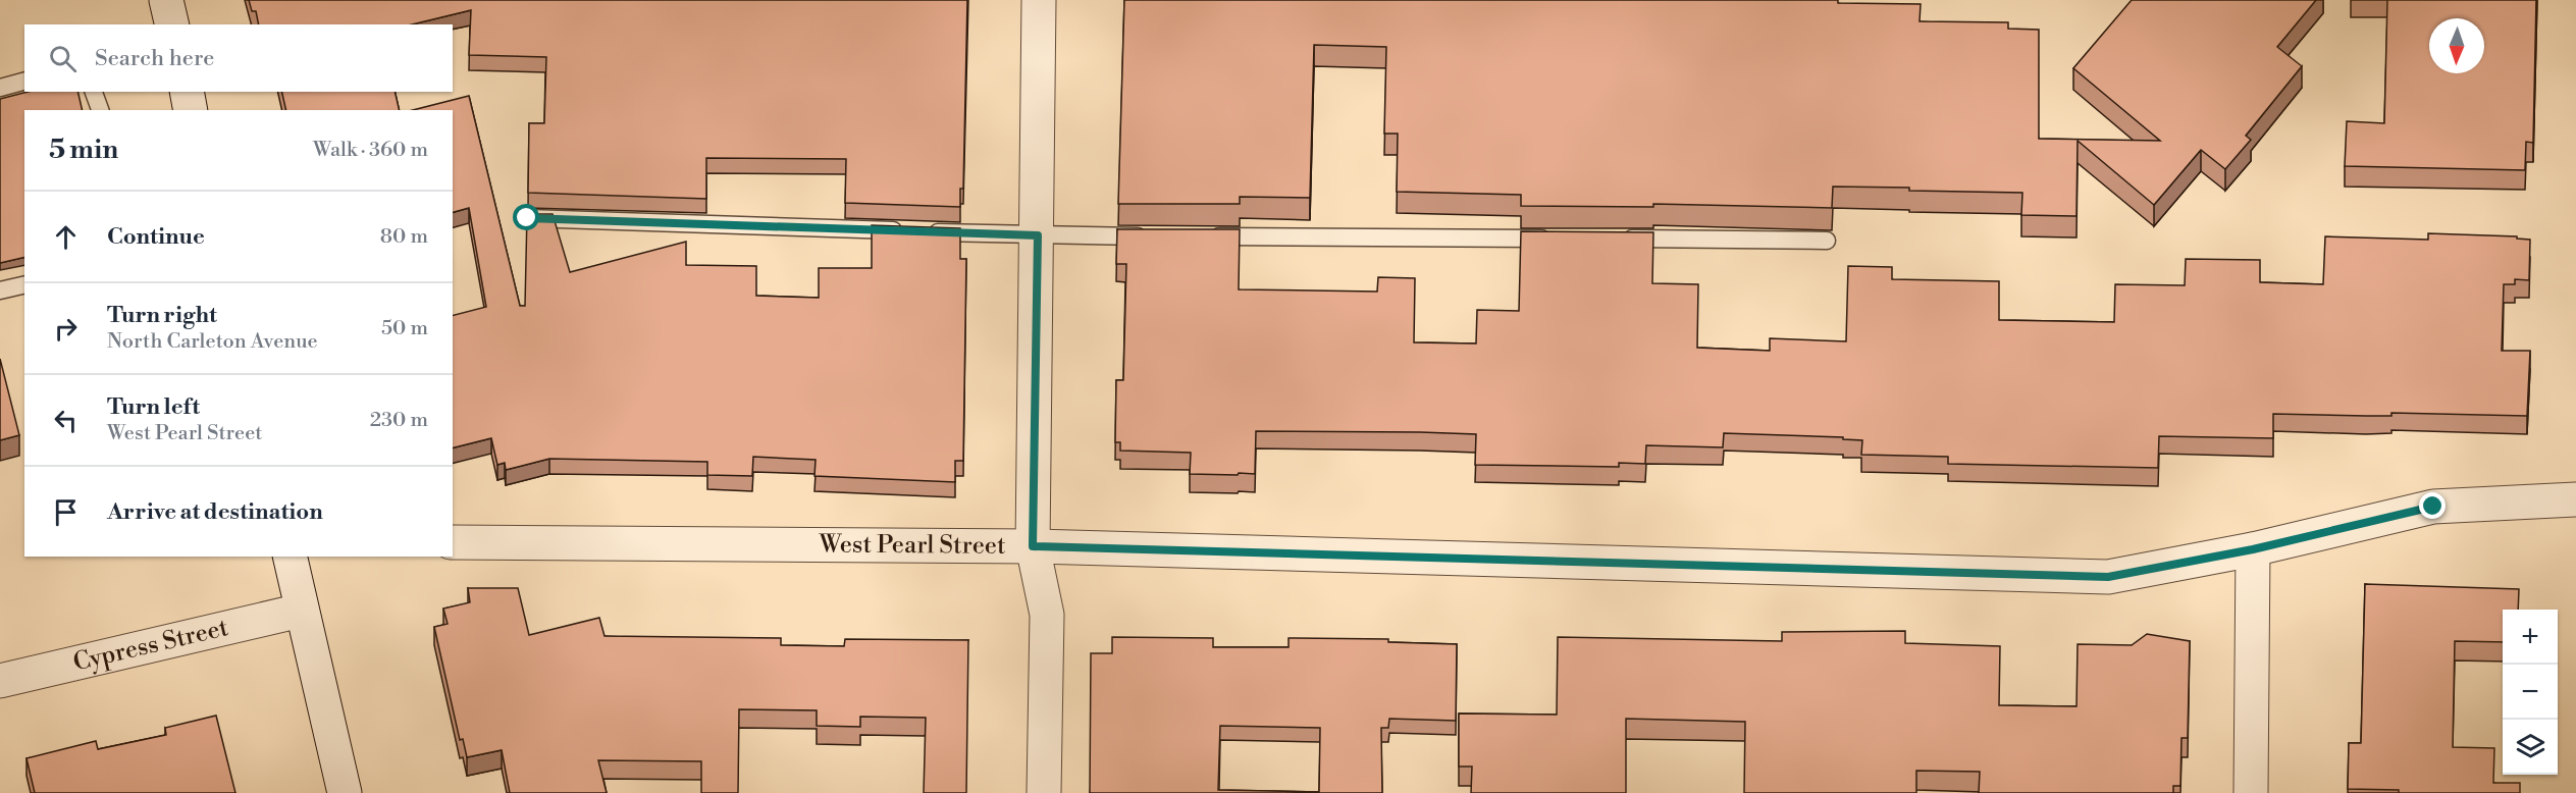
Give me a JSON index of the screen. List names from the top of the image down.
{
  "streets": {
    "street": ["West Pearl Street", "Cypress Street"]
  },
  "north": "bottom",
  "page": {
    "search": "Search here",
    "heading": ["5 min", "Walk · 360 m"],
    "list": [
      ["Continue", "80 m"],
      ["Turn right", "North Carleton Avenue", "50 m"],
      ["Turn left", "West Pearl Street", "230 m"],
      "Arrive at destination"
    ],
    "map_buttons": ["+", "−"]
  }
}
